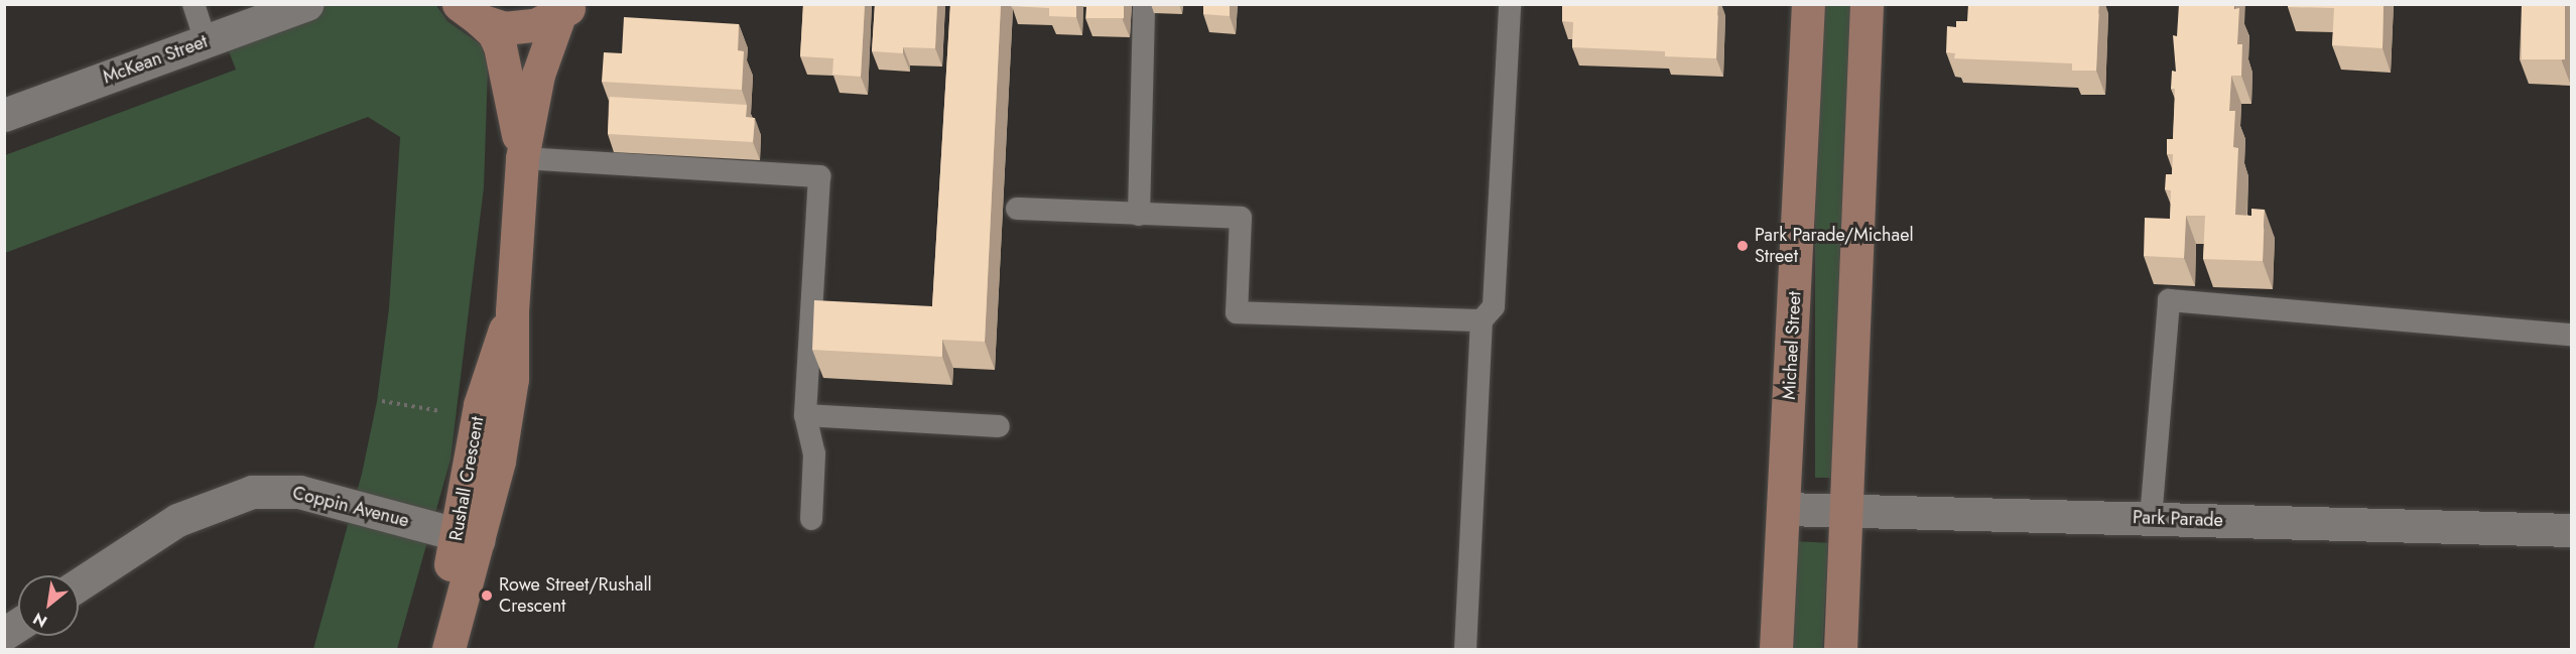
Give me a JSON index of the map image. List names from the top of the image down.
{
  "streets": {
    "street": [
      "McKean Street",
      "Michael Street",
      "Rushall Crescent",
      "Coppin Avenue",
      "Park Parade"
    ]
  },
  "crossings": [
    ["Michael Street", "Park Parade"],
    ["Rushall Crescent", "Coppin Avenue"]
  ],
  "places": ["Park Parade/Michael Street", "Rowe Street/Rushall Crescent"],
  "north": "bottom left"
}
